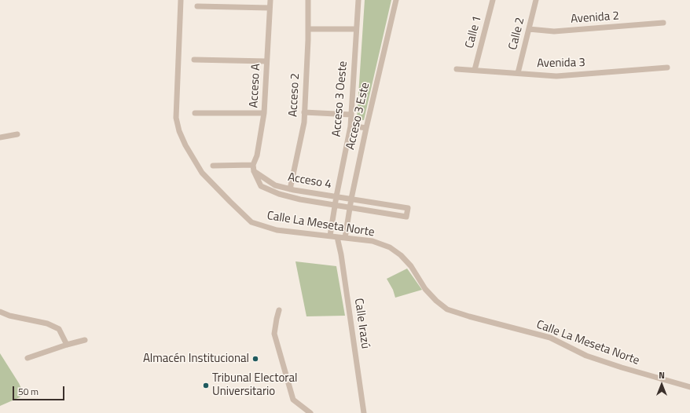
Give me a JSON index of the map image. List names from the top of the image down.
{
  "streets": {
    "street": [
      "Avenida 2",
      "Calle 1",
      "Calle 2",
      "Avenida 3",
      "Acceso A",
      "Acceso 2",
      "Acceso 3 Oeste",
      "Acceso 3 Este",
      "Acceso 4",
      "Calle La Meseta Norte",
      "Calle Irazú"
    ]
  },
  "crossings": [
    ["Avenida 2", "Calle 2"],
    ["Calle 1", "Avenida 3"],
    ["Calle 2", "Avenida 3"],
    ["Acceso A", "Acceso 4"],
    ["Acceso 2", "Acceso 4"],
    ["Acceso 3 Oeste", "Acceso 4"],
    ["Acceso 3 Oeste", "Calle La Meseta Norte"],
    ["Acceso 3 Este", "Acceso 4"],
    ["Acceso 3 Este", "Calle La Meseta Norte"],
    ["Calle La Meseta Norte", "Calle Irazú"]
  ],
  "places": ["Almacén Institucional", "Tribunal Electoral Universitario"],
  "scale_bar": "50 m",
  "north": "top"
}
